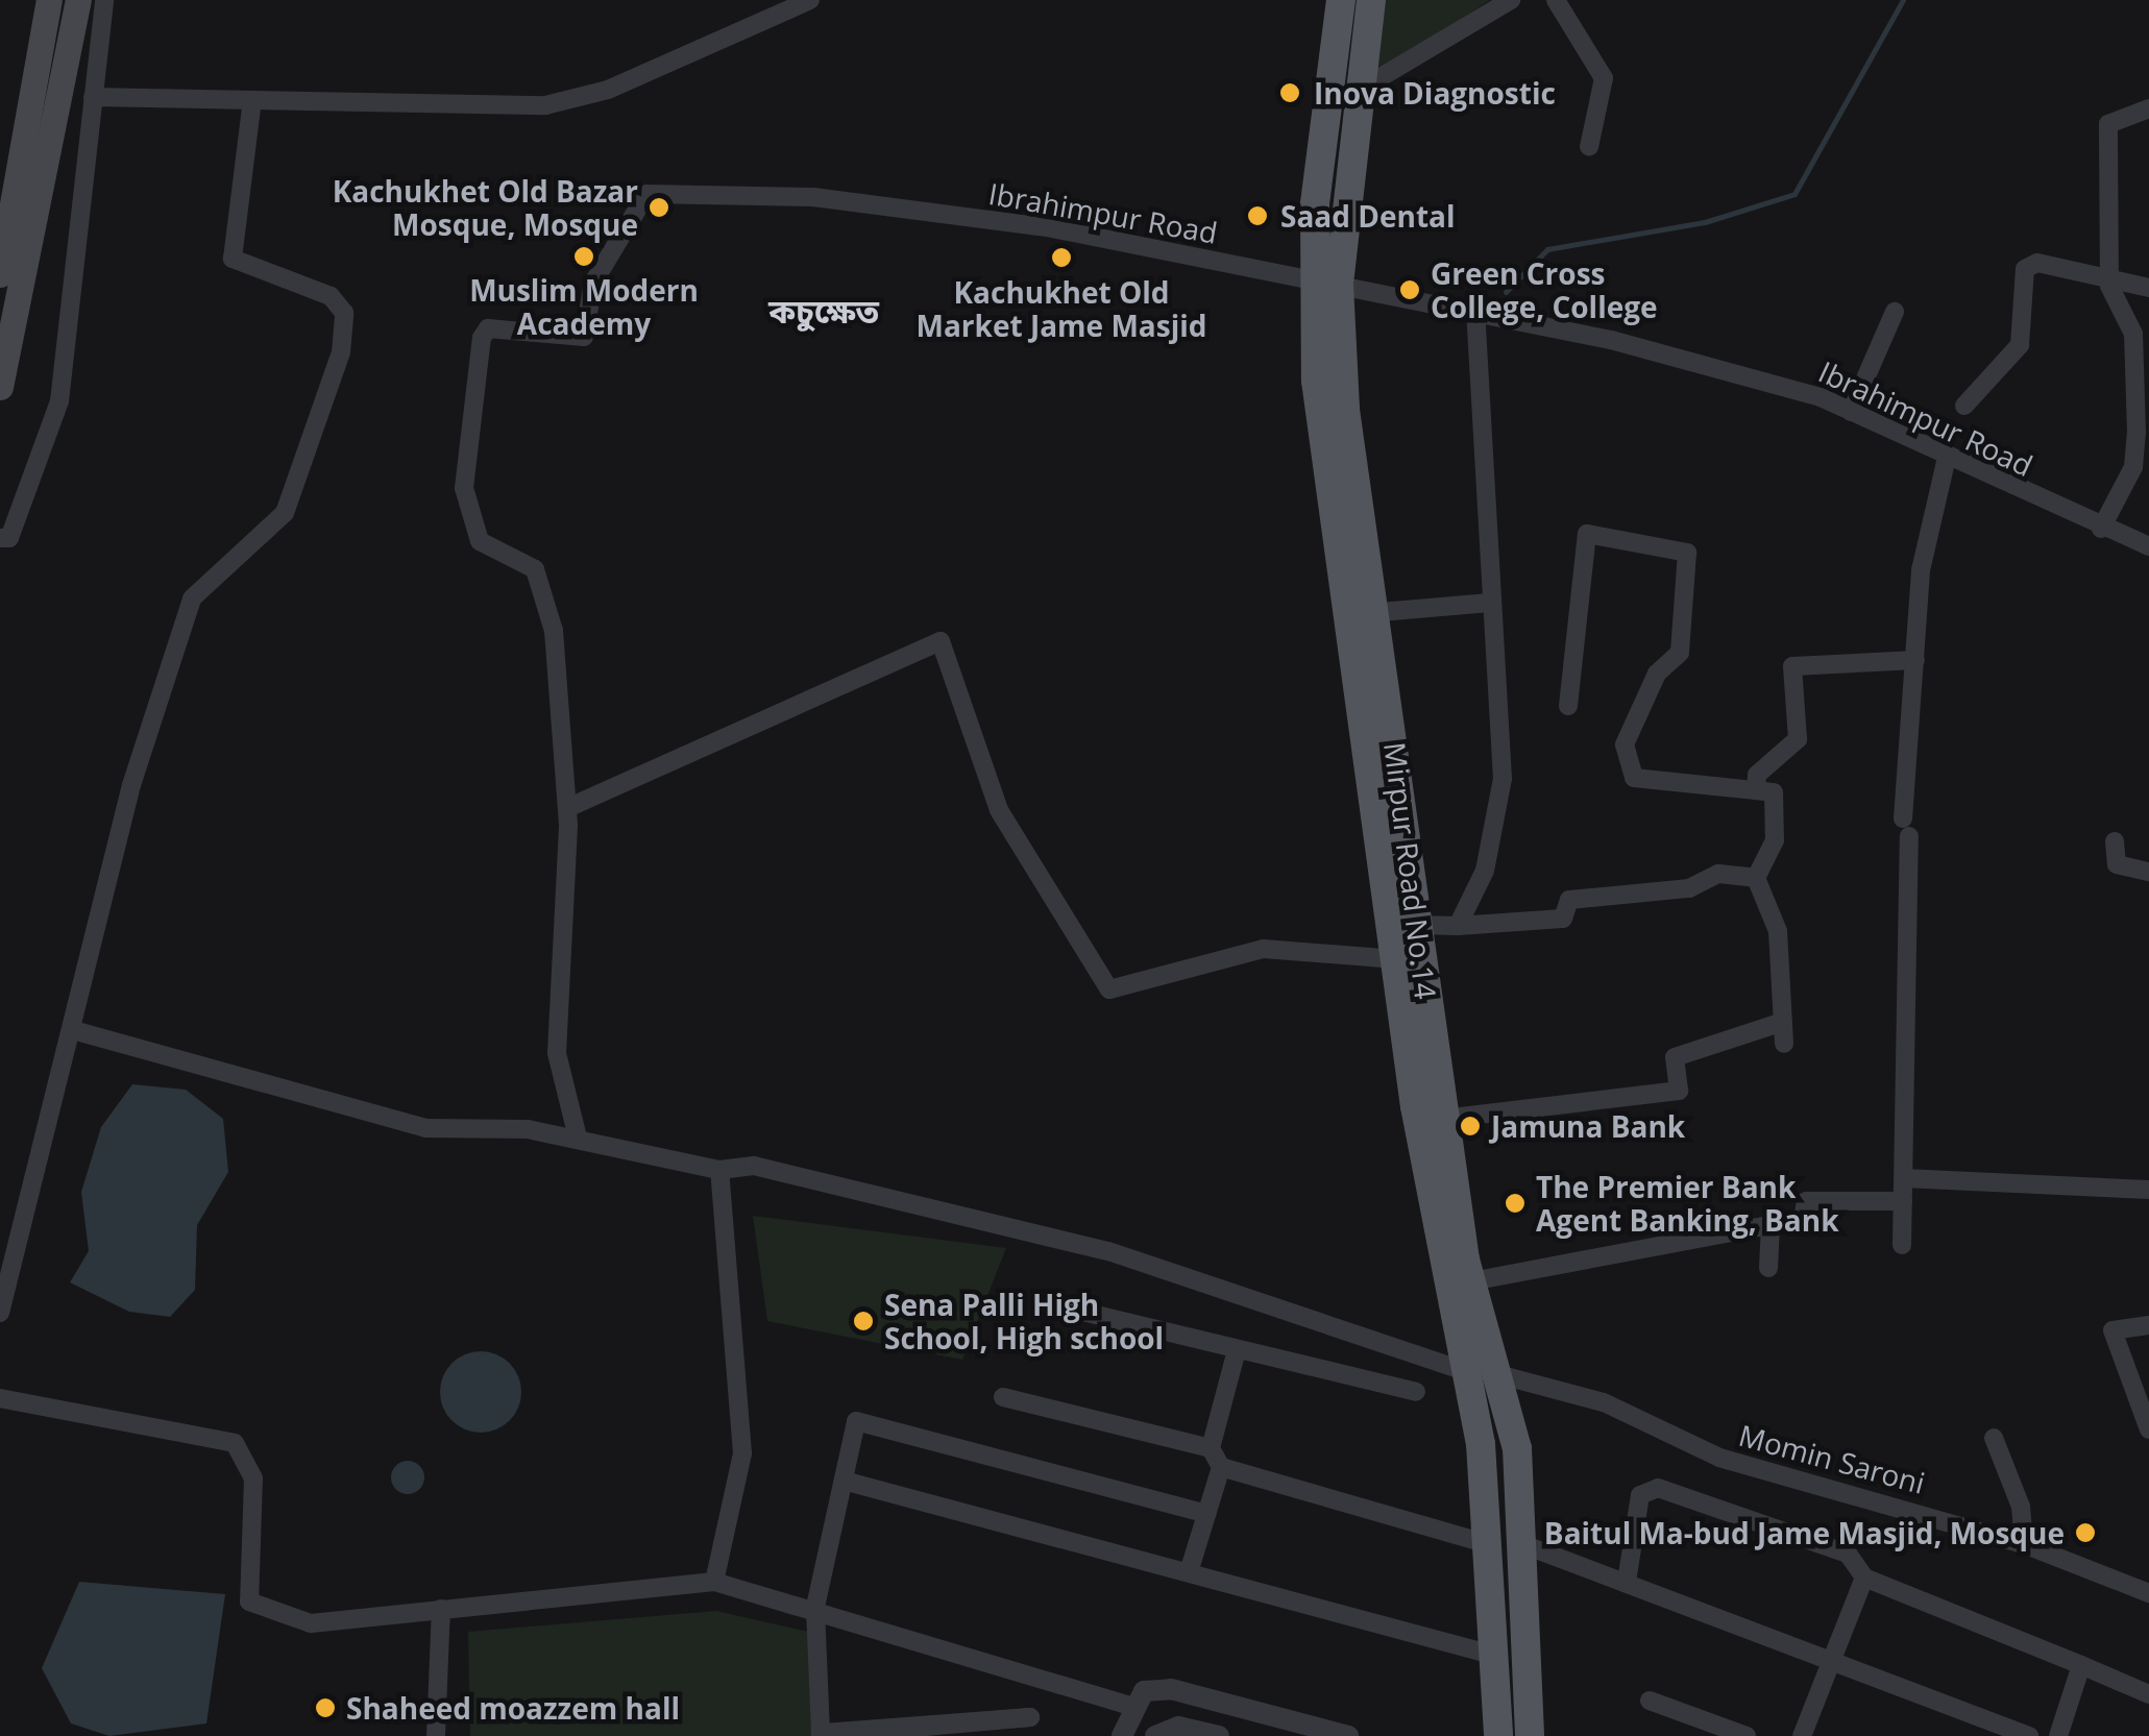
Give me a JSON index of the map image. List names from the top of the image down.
{
  "streets": {
    "main road": ["Mirpur Road No.14"],
    "street": ["Ibrahimpur Road", "Momin Saroni"]
  },
  "crossings": [
    ["Ibrahimpur Road", "Mirpur Road No.14"],
    ["Mirpur Road No.14", "Momin Saroni"]
  ],
  "districts": ["কচুক্ষেত"],
  "places": [
    "Inova Diagnostic",
    "Kachukhet Old Bazar Mosque, Mosque",
    "Saad Dental",
    "Muslim Modern Academy",
    "Kachukhet Old Market Jame Masjid",
    "Green Cross College, College",
    "Jamuna Bank",
    "The Premier Bank Agent Banking, Bank",
    "Sena Palli High School, High school",
    "Baitul Ma-bud Jame Masjid, Mosque",
    "Shaheed moazzem hall"
  ]
}
